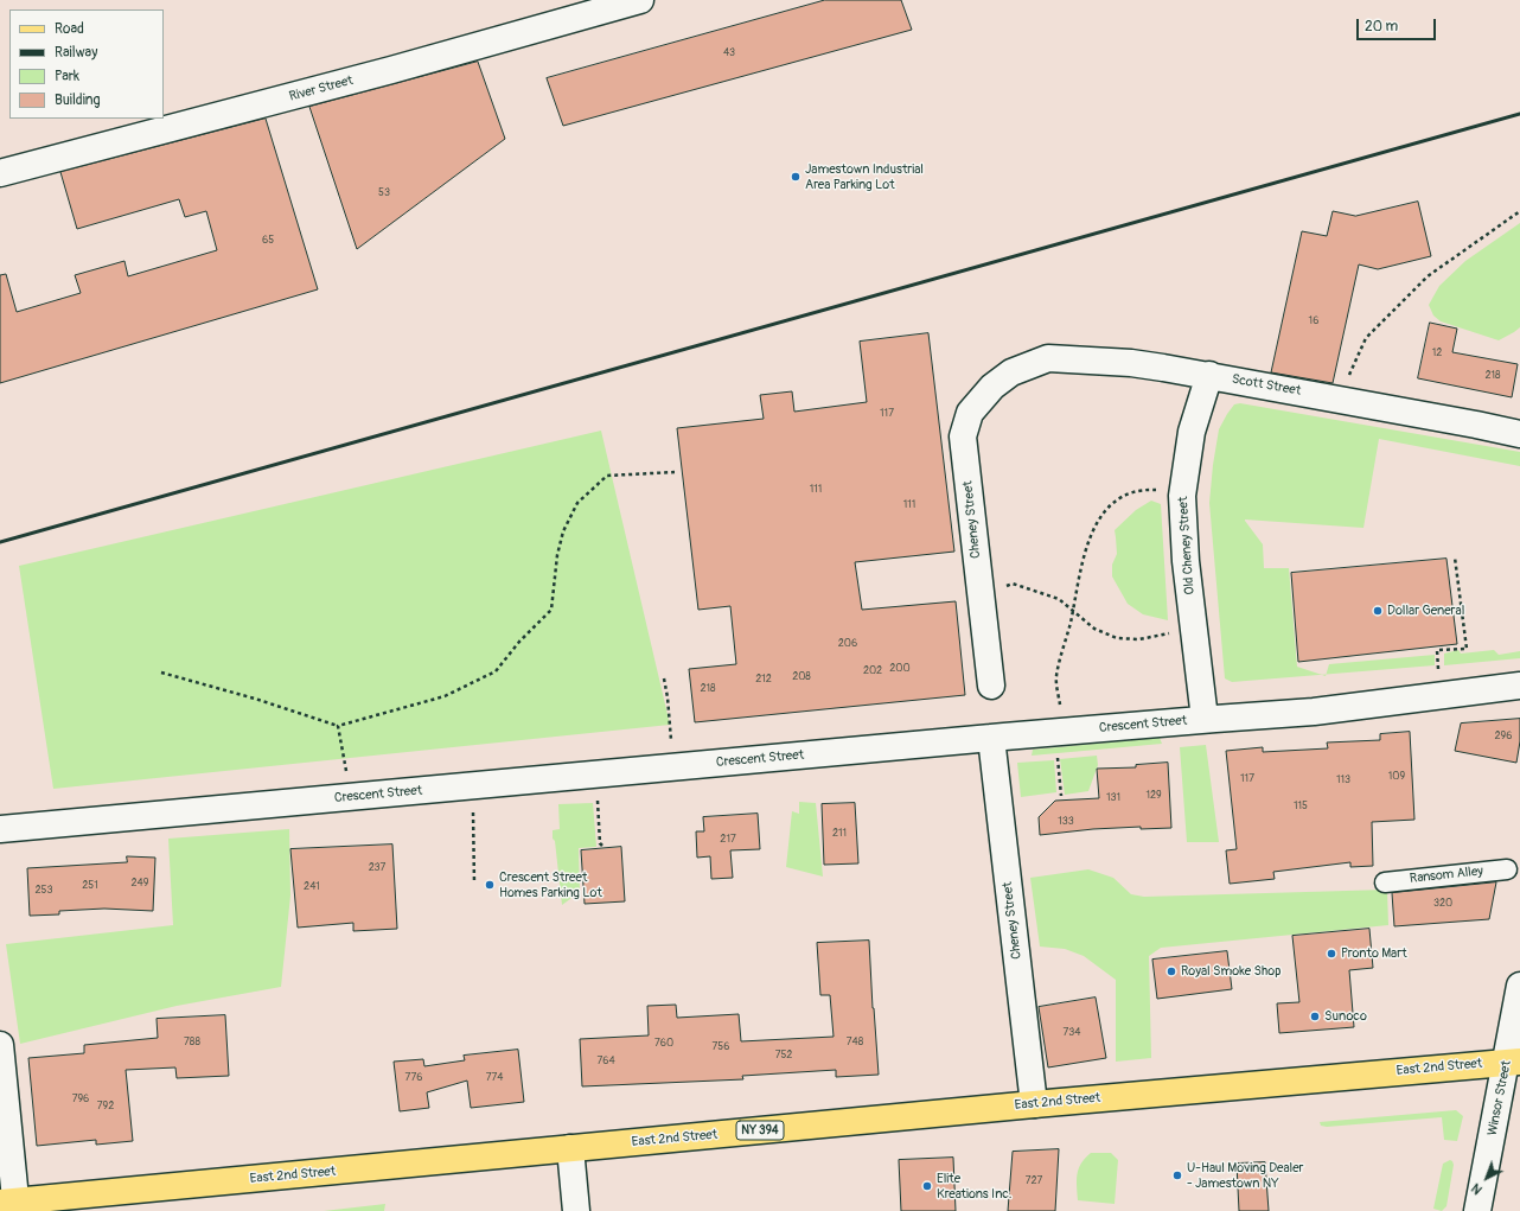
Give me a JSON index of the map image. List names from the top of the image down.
{
  "streets": {
    "main road": ["East 2nd Street", "NY 394"],
    "street": [
      "River Street",
      "Scott Street",
      "Cheney Street",
      "Old Cheney Street",
      "Crescent Street",
      "Ransom Alley",
      "Winsor Street"
    ]
  },
  "crossings": [
    ["Scott Street", "Cheney Street"],
    ["Scott Street", "Old Cheney Street"],
    ["Cheney Street", "Crescent Street"],
    ["Cheney Street", "East 2nd Street"],
    ["Old Cheney Street", "Crescent Street"],
    ["East 2nd Street", "Winsor Street"]
  ],
  "places": [
    "Jamestown Industrial Area Parking Lot",
    "Dollar General",
    "Crescent Street Homes Parking Lot",
    "Pronto Mart",
    "Royal Smoke Shop",
    "Sunoco",
    "U-Haul Moving Dealer - Jamestown NY",
    "Elite Kreations Inc."
  ],
  "house_numbers": [
    "43",
    "53",
    "65",
    "16",
    "12",
    "218",
    "117",
    "111",
    "111",
    "206",
    "200",
    "202",
    "208",
    "212",
    "218",
    "296",
    "109",
    "117",
    "113",
    "129",
    "131",
    "115",
    "133",
    "211",
    "217",
    "237",
    "249",
    "251",
    "241",
    "253",
    "320",
    "734",
    "788",
    "748",
    "760",
    "756",
    "752",
    "764",
    "776",
    "774",
    "796",
    "792",
    "727"
  ],
  "legend": [
    "Road",
    "Railway",
    "Park",
    "Building"
  ],
  "scale_bar": "20 m",
  "north": "bottom left"
}
